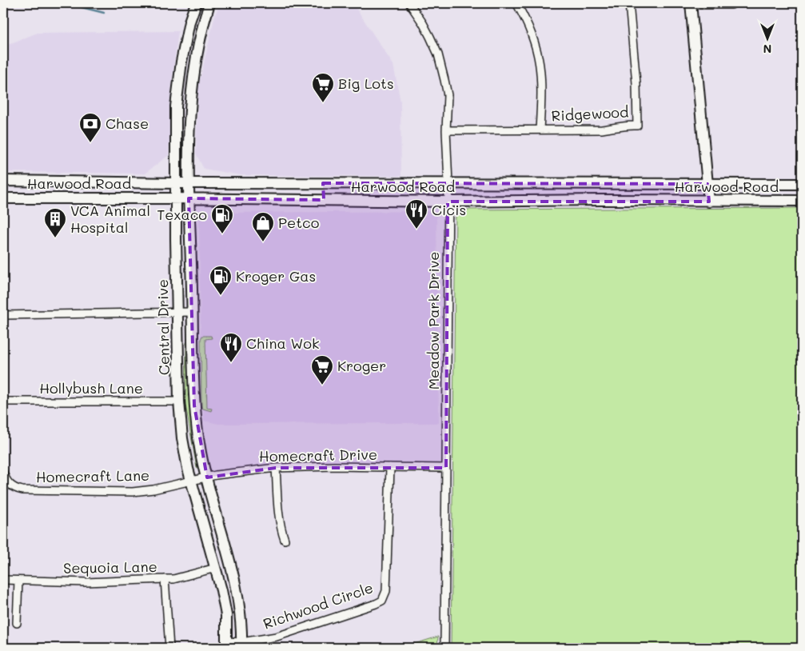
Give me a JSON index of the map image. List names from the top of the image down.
{
  "streets": {
    "main road": ["Harwood Road", "Central Drive"],
    "street": [
      "Ridgewood",
      "Meadow Park Drive",
      "Hollybush Lane",
      "Homecraft Drive",
      "Homecraft Lane",
      "Sequoia Lane",
      "Richwood Circle"
    ]
  },
  "crossings": [
    ["Ridgewood", "Meadow Park Drive"],
    ["Harwood Road", "Meadow Park Drive"],
    ["Harwood Road", "Central Drive"],
    ["Meadow Park Drive", "Homecraft Drive"],
    ["Central Drive", "Hollybush Lane"],
    ["Central Drive", "Homecraft Drive"],
    ["Central Drive", "Homecraft Lane"],
    ["Central Drive", "Sequoia Lane"],
    ["Central Drive", "Richwood Circle"],
    ["Homecraft Drive", "Homecraft Lane"],
    ["Homecraft Drive", "Richwood Circle"]
  ],
  "places": {
    "supermarket": ["Big Lots", "Kroger"],
    "bank": ["Chase"],
    "restaurant": ["Cicis", "China Wok"],
    "fuel station": ["Texaco", "Kroger Gas"],
    "building": ["VCA Animal Hospital"],
    "shop": ["Petco"]
  },
  "north": "bottom"
}
